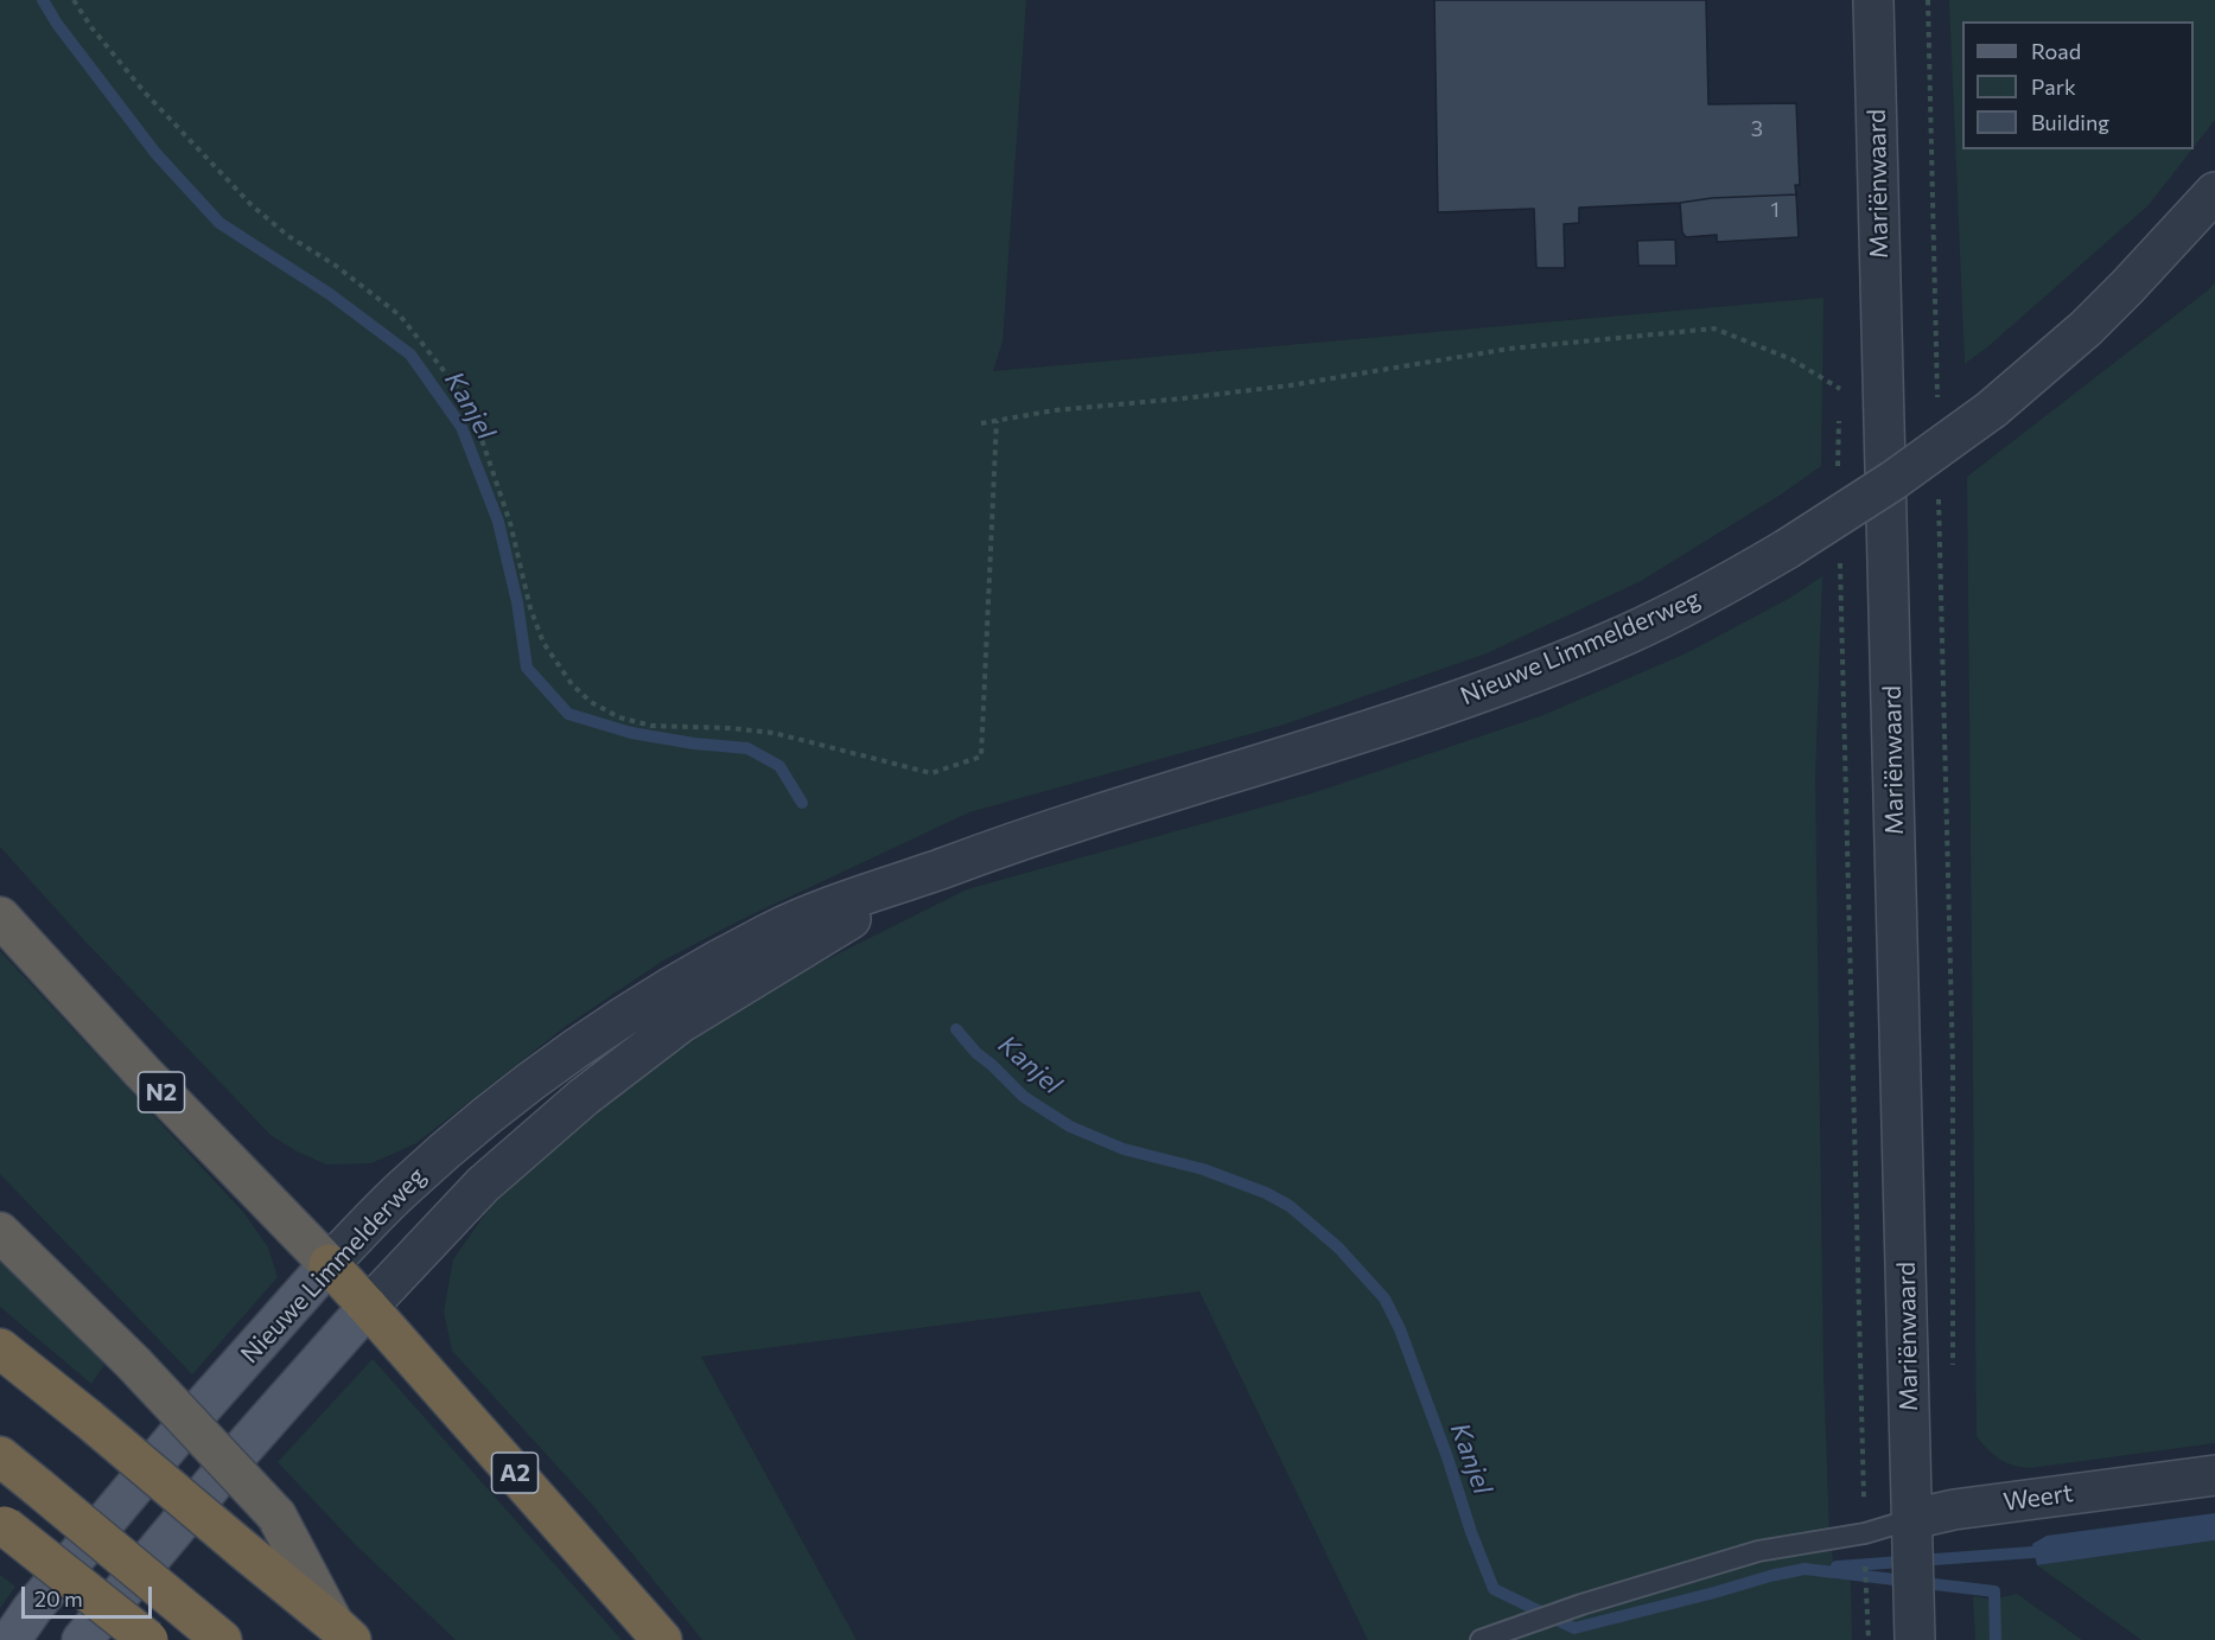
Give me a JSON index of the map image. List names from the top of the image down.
{
  "streets": {
    "highway": ["N2", "A2"],
    "main road": ["Nieuwe Limmelderweg"],
    "street": ["Mariënwaard", "Weert"]
  },
  "crossings": [
    ["Mariënwaard", "Weert"],
    ["Nieuwe Limmelderweg", "N2"],
    ["Nieuwe Limmelderweg", "A2"]
  ],
  "water": ["Kanjel"],
  "house_numbers": ["3", "1"],
  "legend": ["Road", "Park", "Building"],
  "scale_bar": "20 m"
}
